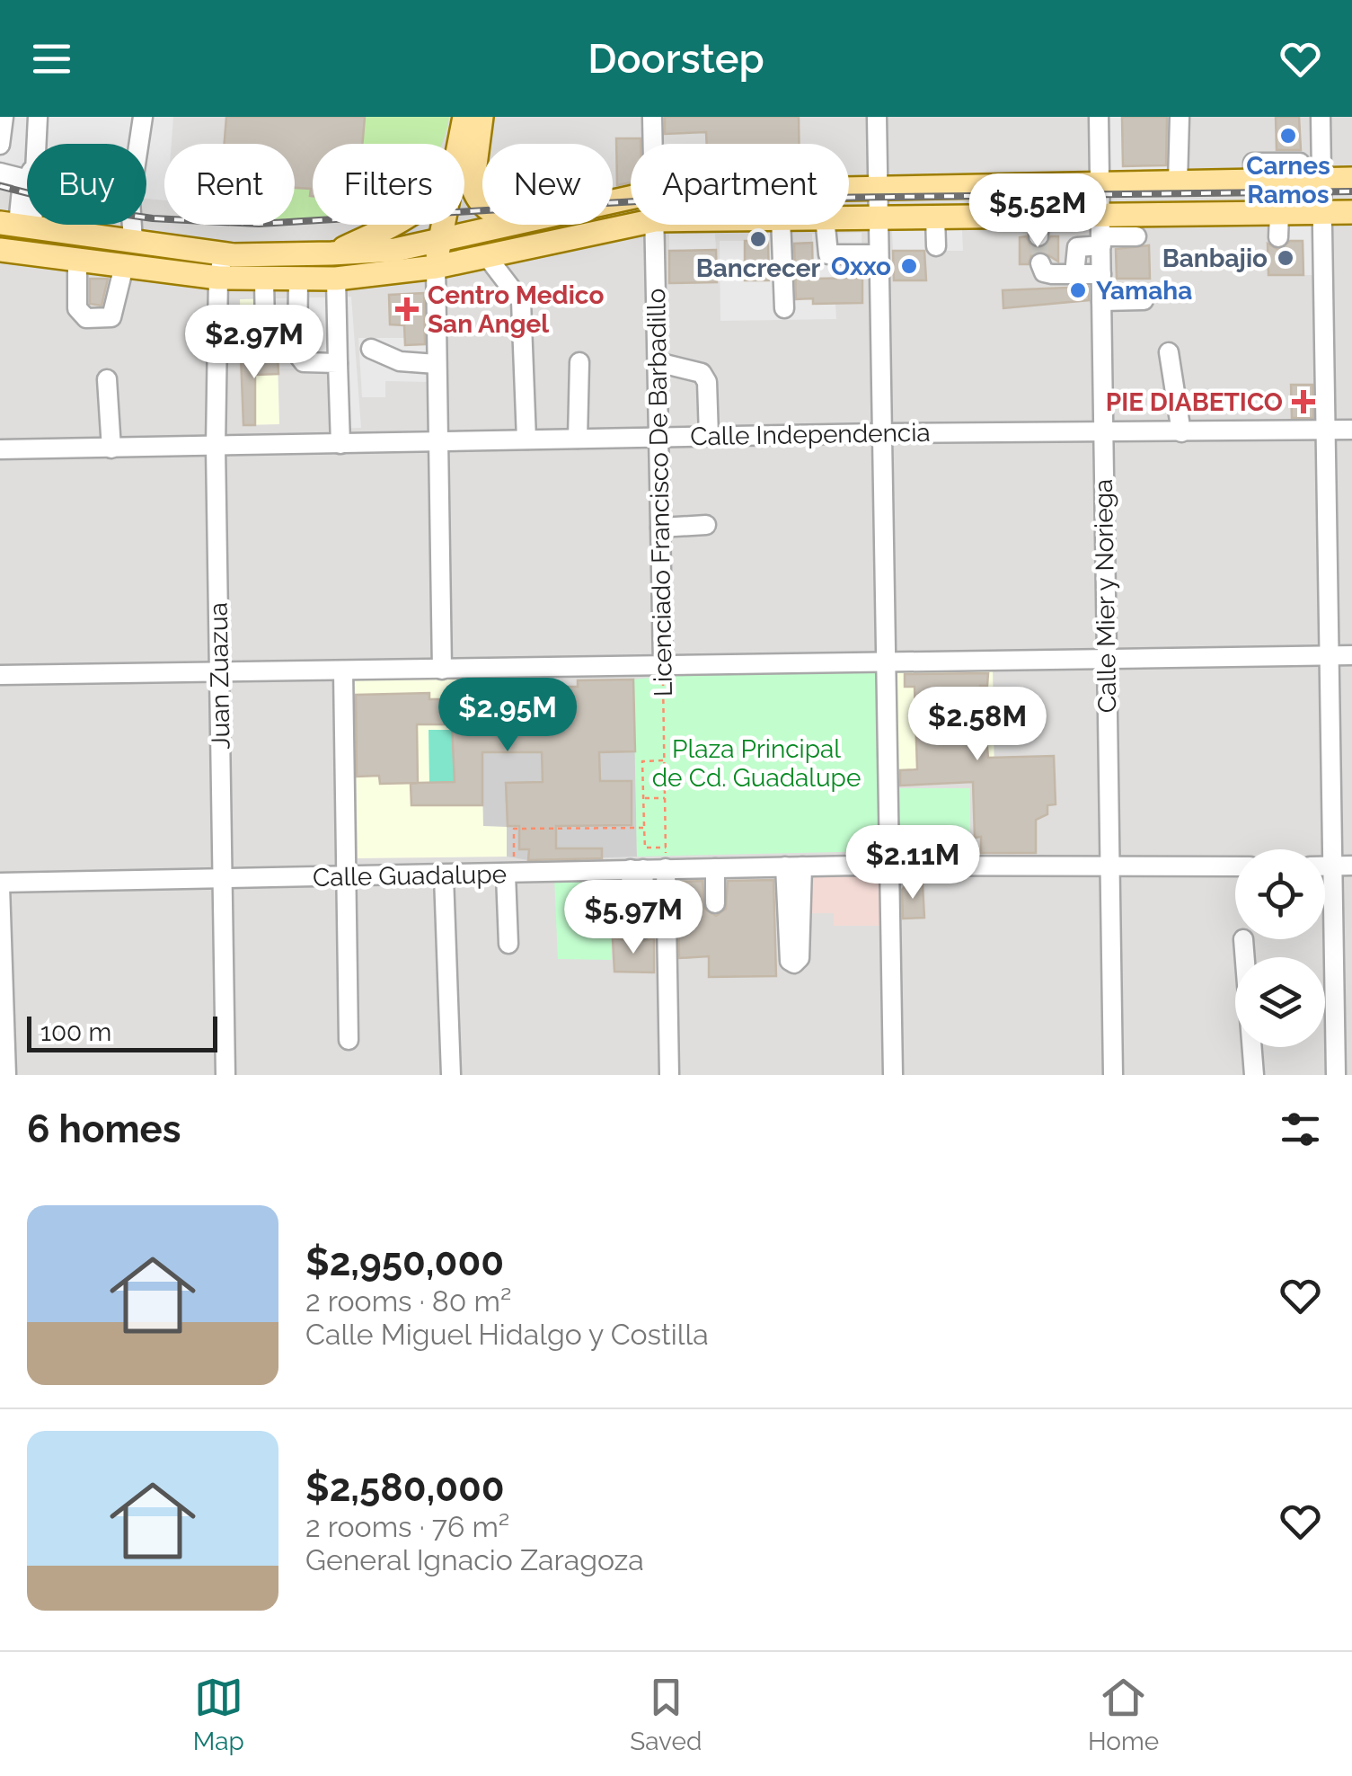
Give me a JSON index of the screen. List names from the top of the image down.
{
  "streets": {
    "street": [
      "Calle Independencia",
      "Licenciado Francisco De Barbadillo",
      "Calle Mier y Noriega",
      "Juan Zuazua",
      "Calle Guadalupe"
    ]
  },
  "crossings": [
    ["Calle Independencia", "Licenciado Francisco De Barbadillo"],
    ["Calle Independencia", "Calle Mier y Noriega"],
    ["Calle Independencia", "Juan Zuazua"],
    ["Licenciado Francisco De Barbadillo", "Calle Guadalupe"],
    ["Calle Mier y Noriega", "Calle Guadalupe"],
    ["Juan Zuazua", "Calle Guadalupe"]
  ],
  "parks": ["Plaza Principal de Cd. Guadalupe"],
  "places": {
    "other": [
      "Carnes Ramos",
      "Bancrecer",
      "Banbajio",
      "Oxxo",
      "Yamaha"
    ],
    "health": ["Centro Medico San Angel", "PIE DIABETICO"]
  },
  "scale_bar": "100 m",
  "page": {
    "header": "Doorstep",
    "chip": [
      "Buy",
      "Rent",
      "Filters",
      "New",
      "Apartment"
    ],
    "price": [
      "$5.52M",
      "$2.97M",
      "$2.95M",
      "$2.58M",
      "$2.11M",
      "$5.97M"
    ],
    "scale": "100 m",
    "heading": "6 homes",
    "list": [
      {
        "name": "$2,950,000",
        "note": "2 rooms · 80 m² · Calle Miguel Hidalgo y Costilla"
      },
      {
        "name": "$2,580,000",
        "note": "2 rooms · 76 m² · General Ignacio Zaragoza"
      }
    ],
    "tabs": ["Map", "Saved", "Home"]
  }
}
